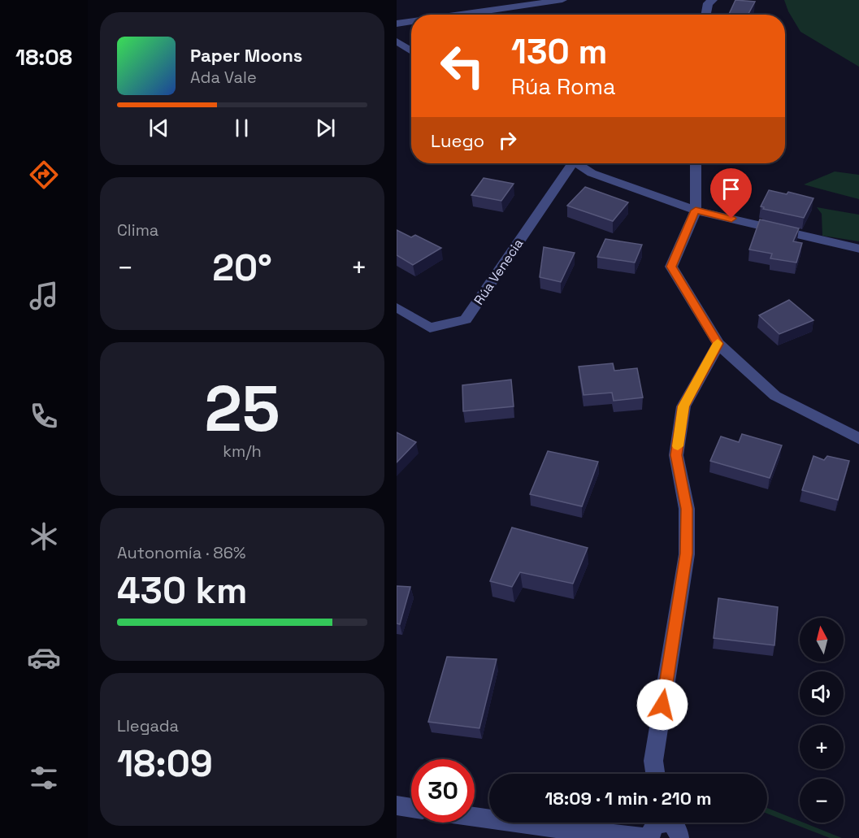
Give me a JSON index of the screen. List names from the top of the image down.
{
  "streets": {
    "street": ["Rúa Venecia"]
  },
  "north": "top",
  "page": {
    "tabs": "18:08",
    "turn": ["130 m", "Rúa Roma"],
    "song": ["Paper Moons", "Ada Vale"],
    "then": "Luego",
    "tile": [
      "Clima",
      ["25", "km/h"],
      ["Autonomía · 86%", "430 km"],
      ["Llegada", "18:09"]
    ],
    "heat": ["−", "20°", "+"],
    "map_buttons": ["+", "−"],
    "limit": "30",
    "trip": "18:09 · 1 min · 210 m"
  }
}
